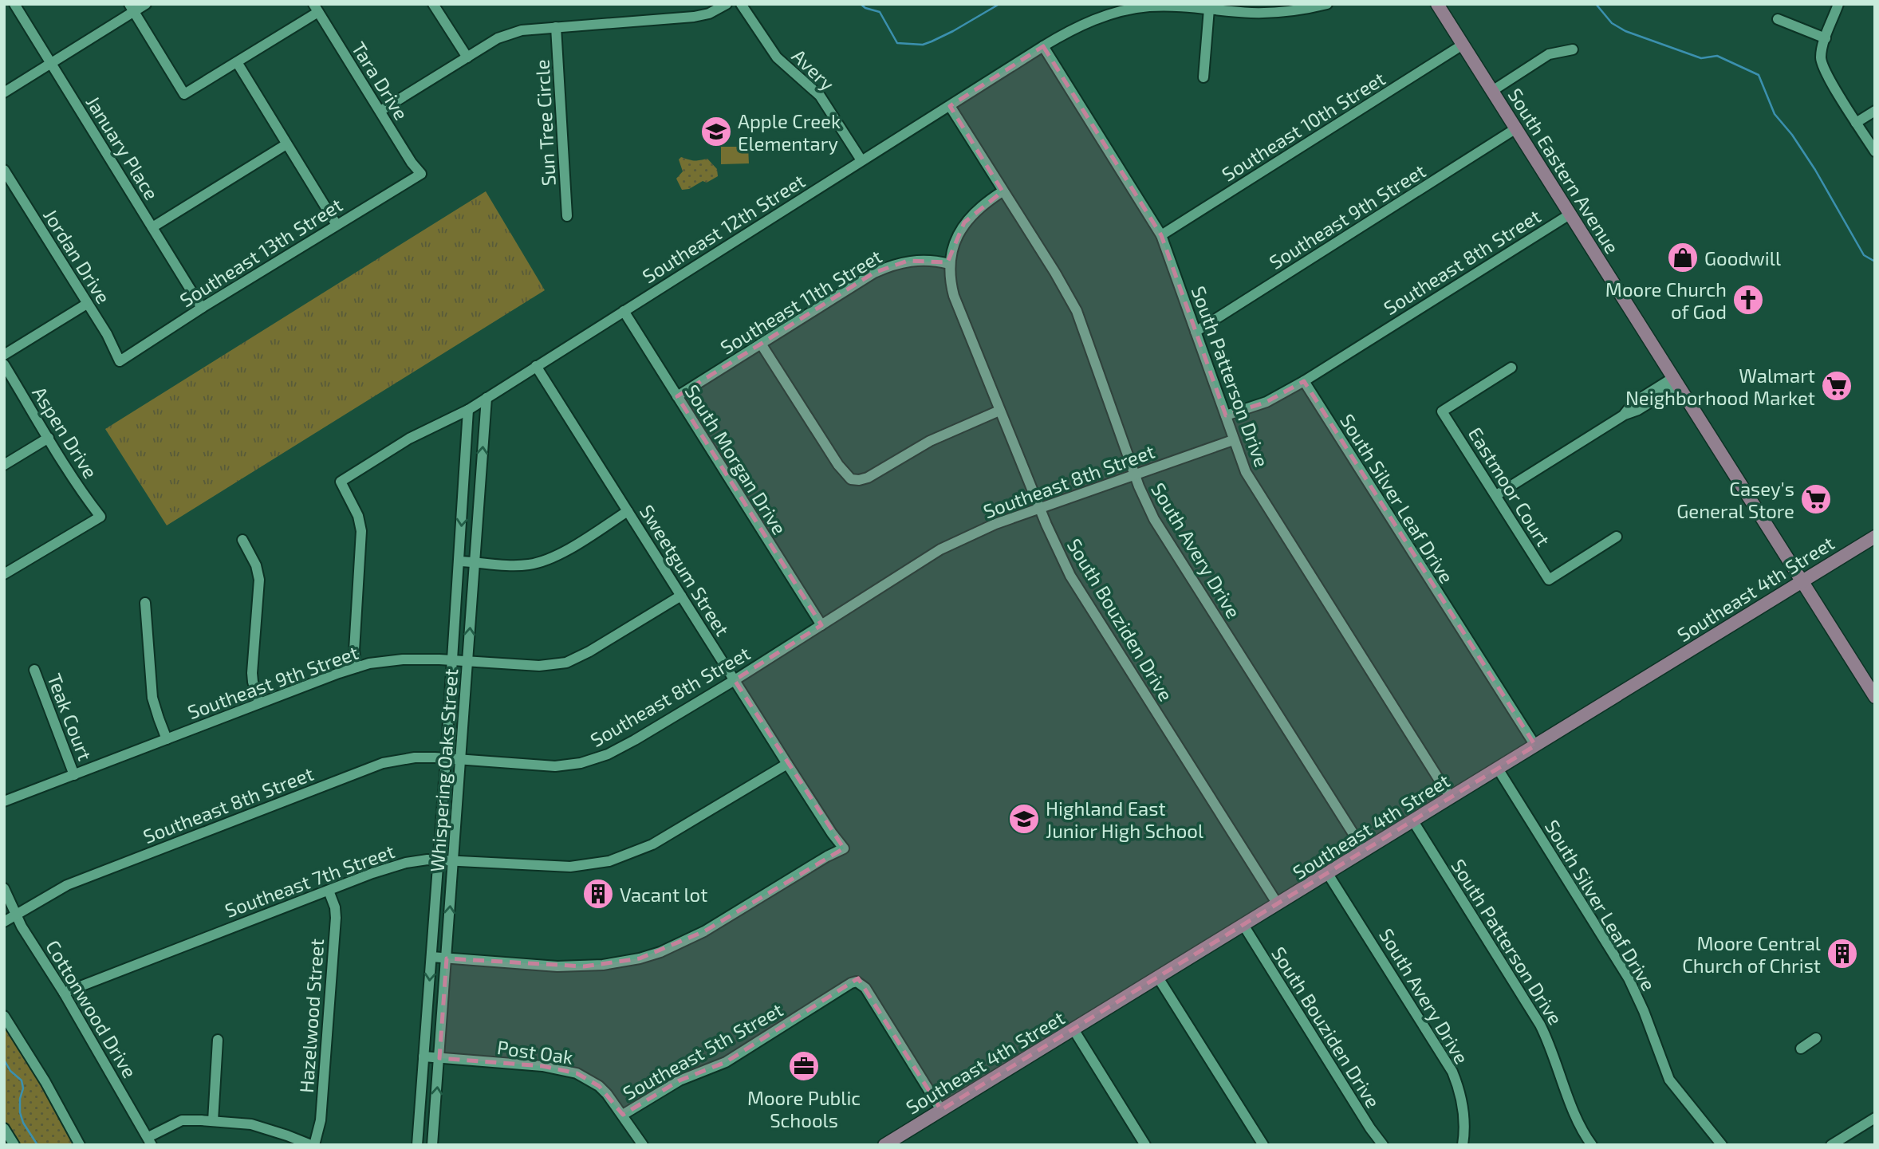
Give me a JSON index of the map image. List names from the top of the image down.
{
  "streets": {
    "main road": ["South Eastern Avenue", "Southeast 4th Street"],
    "street": [
      "Avery",
      "Tara Drive",
      "Sun Tree Circle",
      "Southeast 10th Street",
      "January Place",
      "Southeast 9th Street",
      "Southeast 12th Street",
      "Southeast 13th Street",
      "Jordan Drive",
      "Southeast 8th Street",
      "Southeast 11th Street",
      "South Patterson Drive",
      "Aspen Drive",
      "South Morgan Drive",
      "Eastmoor Court",
      "South Silver Leaf Drive",
      "South Avery Drive",
      "Sweetgum Street",
      "South Bouziden Drive",
      "Teak Court",
      "Whispering Oaks Street",
      "Southeast 7th Street",
      "Cottonwood Drive",
      "Hazelwood Street",
      "Southeast 5th Street",
      "Post Oak"
    ]
  },
  "crossings": [
    ["Avery", "Southeast 12th Street"],
    ["Tara Drive", "Southeast 13th Street"],
    ["Southeast 10th Street", "South Eastern Avenue"],
    ["Southeast 10th Street", "South Patterson Drive"],
    ["January Place", "Southeast 13th Street"],
    ["South Eastern Avenue", "Southeast 9th Street"],
    ["South Eastern Avenue", "Southeast 8th Street"],
    ["South Eastern Avenue", "Southeast 4th Street"],
    ["Southeast 9th Street", "Southeast 12th Street"],
    ["Southeast 9th Street", "South Patterson Drive"],
    ["Southeast 9th Street", "Sweetgum Street"],
    ["Southeast 9th Street", "Teak Court"],
    ["Southeast 9th Street", "Whispering Oaks Street"],
    ["Southeast 12th Street", "South Patterson Drive"],
    ["Southeast 12th Street", "South Morgan Drive"],
    ["Southeast 12th Street", "South Avery Drive"],
    ["Southeast 12th Street", "Sweetgum Street"],
    ["Southeast 12th Street", "Whispering Oaks Street"],
    ["Southeast 13th Street", "Jordan Drive"],
    ["Southeast 8th Street", "South Patterson Drive"],
    ["Southeast 8th Street", "South Morgan Drive"],
    ["Southeast 8th Street", "South Silver Leaf Drive"],
    ["Southeast 8th Street", "South Avery Drive"],
    ["Southeast 8th Street", "Sweetgum Street"],
    ["Southeast 8th Street", "South Bouziden Drive"],
    ["Southeast 8th Street", "Whispering Oaks Street"],
    ["Southeast 8th Street", "Cottonwood Drive"],
    ["Southeast 11th Street", "South Morgan Drive"],
    ["Southeast 11th Street", "South Bouziden Drive"],
    ["South Patterson Drive", "Southeast 4th Street"],
    ["South Silver Leaf Drive", "Southeast 4th Street"],
    ["South Avery Drive", "Southeast 4th Street"],
    ["South Avery Drive", "South Bouziden Drive"],
    ["Sweetgum Street", "Whispering Oaks Street"],
    ["Sweetgum Street", "Southeast 7th Street"],
    ["Southeast 4th Street", "South Bouziden Drive"],
    ["Southeast 4th Street", "Southeast 5th Street"],
    ["Whispering Oaks Street", "Southeast 7th Street"],
    ["Whispering Oaks Street", "Post Oak"],
    ["Southeast 7th Street", "Cottonwood Drive"],
    ["Southeast 7th Street", "Hazelwood Street"],
    ["Southeast 5th Street", "Post Oak"]
  ],
  "places": {
    "school or university": ["Apple Creek Elementary", "Highland East Junior High School"],
    "shop": ["Goodwill"],
    "church": ["Moore Church of God"],
    "supermarket": ["Walmart Neighborhood Market", "Casey's General Store"],
    "building": ["Vacant lot", "Moore Central Church of Christ"],
    "office": ["Moore Public Schools"]
  }
}
